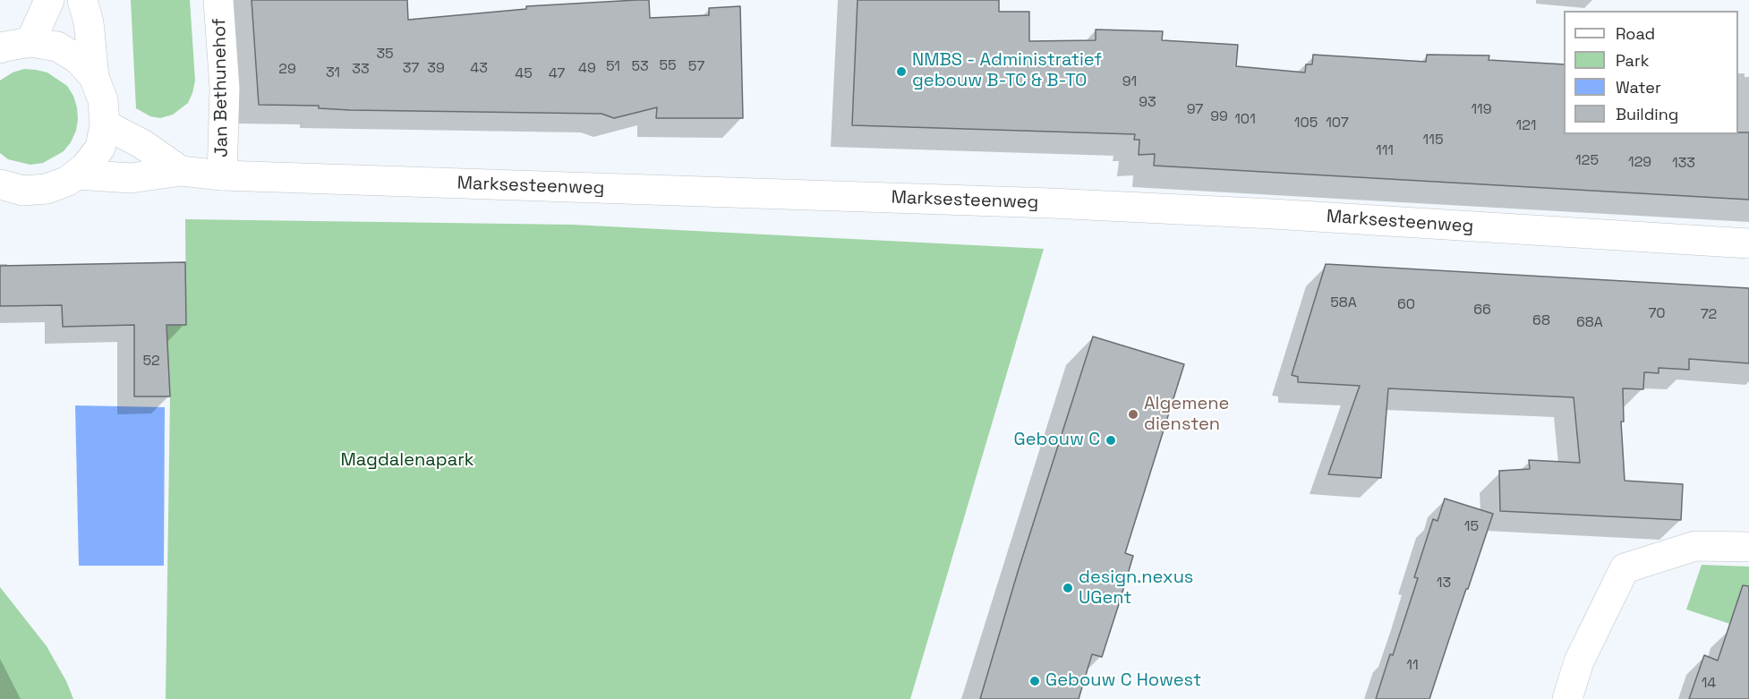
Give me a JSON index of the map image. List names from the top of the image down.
{
  "streets": {
    "street": ["Jan Bethunehof", "Marksesteenweg"]
  },
  "crossings": [
    ["Jan Bethunehof", "Marksesteenweg"]
  ],
  "parks": ["Magdalenapark"],
  "places": [
    "NMBS - Administratief gebouw B-TC & B-TO",
    "Algemene diensten",
    "Gebouw C",
    "design.nexus UGent",
    "Gebouw C Howest"
  ],
  "house_numbers": [
    "35",
    "55",
    "51",
    "53",
    "57",
    "37",
    "39",
    "43",
    "49",
    "29",
    "33",
    "31",
    "45",
    "47",
    "91",
    "93",
    "97",
    "119",
    "99",
    "101",
    "105",
    "107",
    "121",
    "115",
    "111",
    "125",
    "129",
    "133",
    "58A",
    "60",
    "66",
    "70",
    "72",
    "68",
    "68A",
    "52",
    "15",
    "13",
    "11",
    "14"
  ],
  "legend": [
    "Road",
    "Park",
    "Water",
    "Building"
  ]
}
